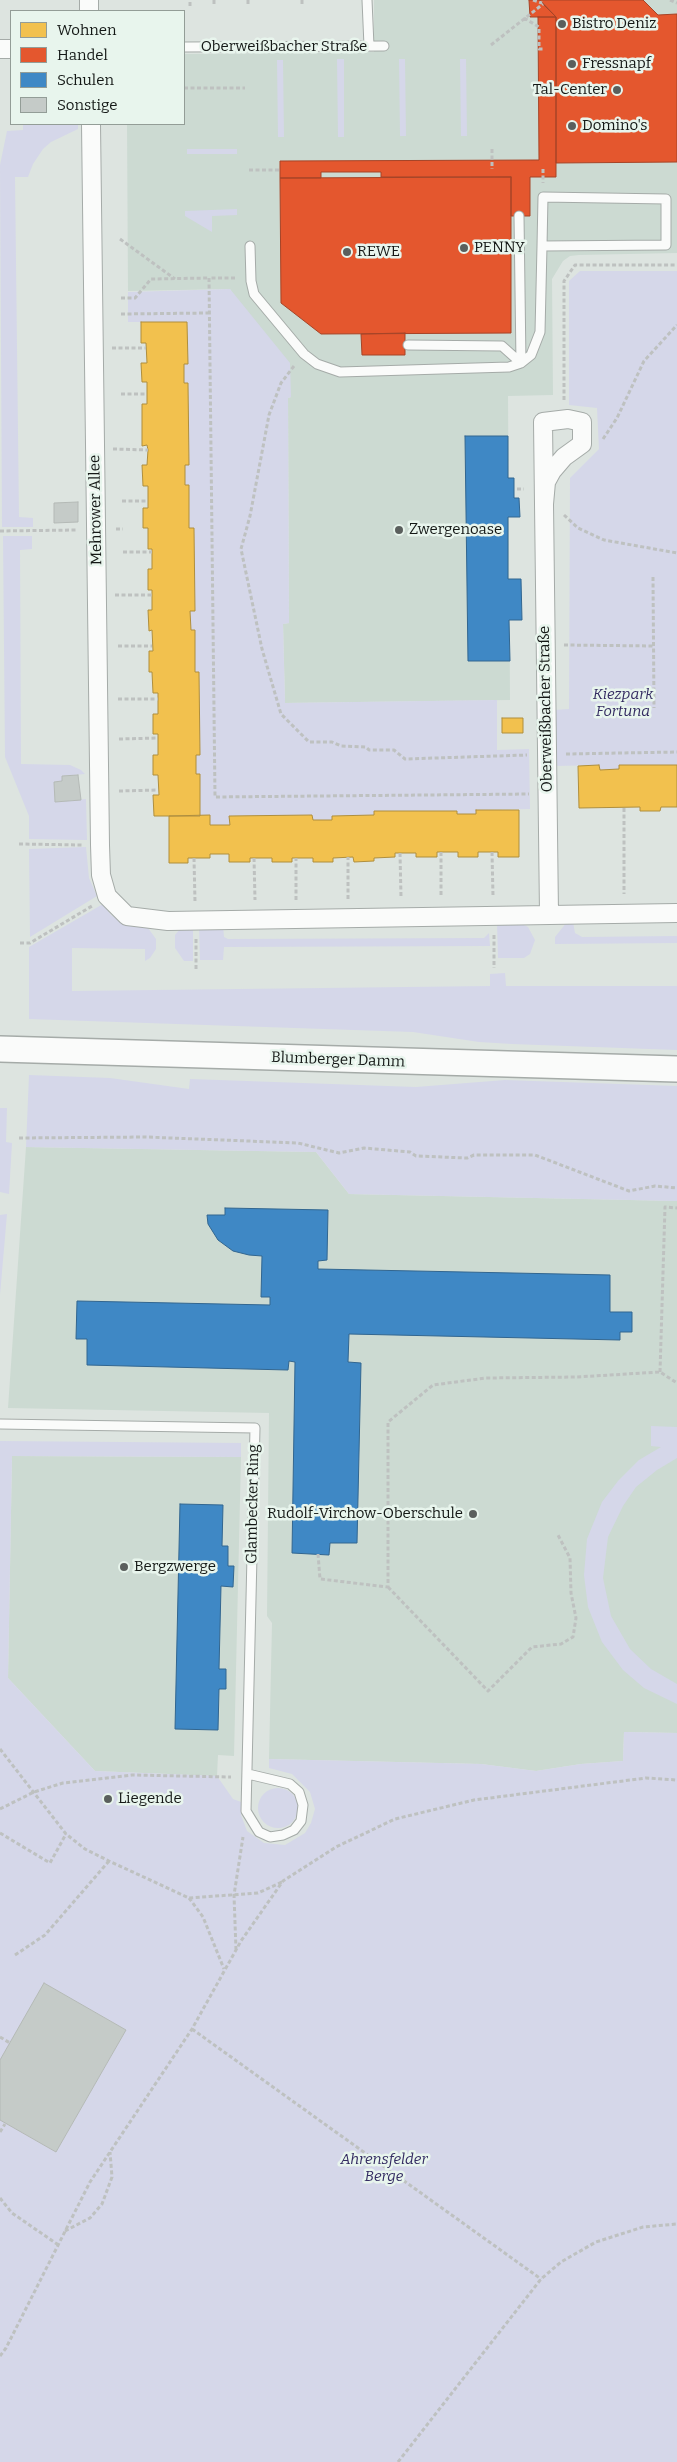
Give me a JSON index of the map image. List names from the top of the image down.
{
  "streets": {
    "main road": ["Blumberger Damm"],
    "street": ["Oberweißbacher Straße", "Mehrower Allee"],
    "lane": ["Glambecker Ring"]
  },
  "parks": ["Kiezpark Fortuna", "Ahrensfelder Berge"],
  "places": [
    "Bistro Deniz",
    "Fressnapf",
    "Tal-Center",
    "Domino's",
    "PENNY",
    "REWE",
    "Zwergenoase",
    "Rudolf-Virchow-Oberschule",
    "Bergzwerge",
    "Liegende"
  ],
  "legend": [
    "Wohnen",
    "Handel",
    "Schulen",
    "Sonstige"
  ]
}
